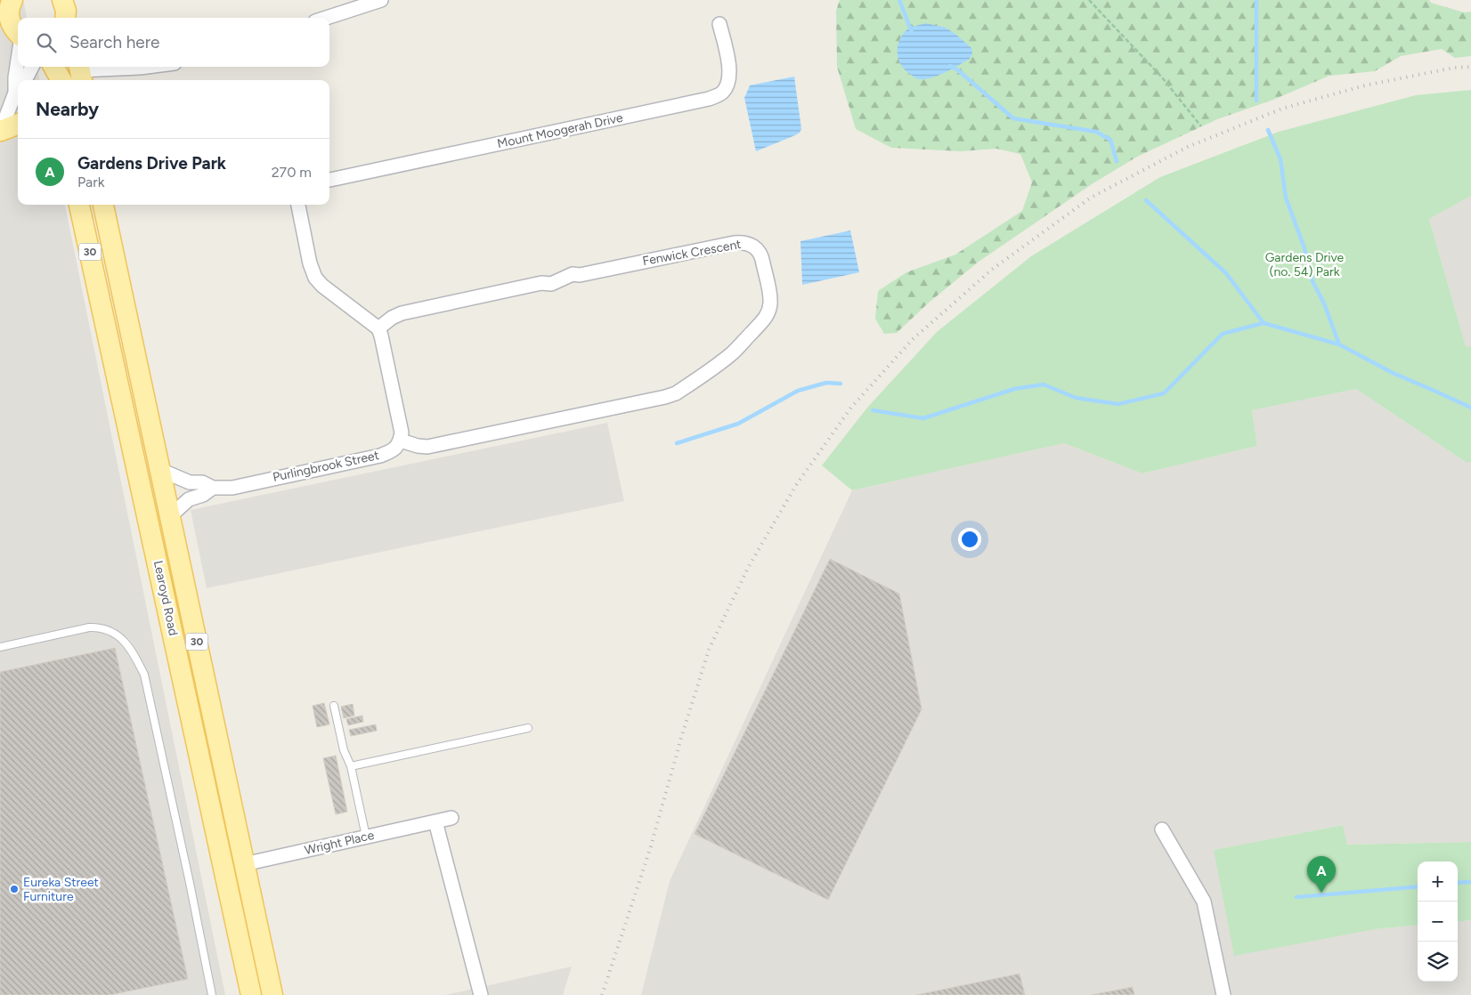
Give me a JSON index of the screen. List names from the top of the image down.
{
  "streets": {
    "main road": ["30", "Learoyd Road"],
    "street": [
      "Mount Moogerah Drive",
      "Fenwick Crescent",
      "Purlingbrook Street",
      "Wright Place"
    ]
  },
  "crossings": [
    ["Fenwick Crescent", "Purlingbrook Street"],
    ["Purlingbrook Street", "Learoyd Road"],
    ["Learoyd Road", "Wright Place"]
  ],
  "parks": ["Gardens Drive (no. 54) Park"],
  "places": ["Eureka Street Furniture"],
  "page": {
    "search": "Search here",
    "heading": "Nearby",
    "list": [
      {
        "mark": "A",
        "name": "Gardens Drive Park",
        "note": "Park",
        "value": "270 m"
      }
    ],
    "pins": "A",
    "map_buttons": ["+", "−"]
  }
}
